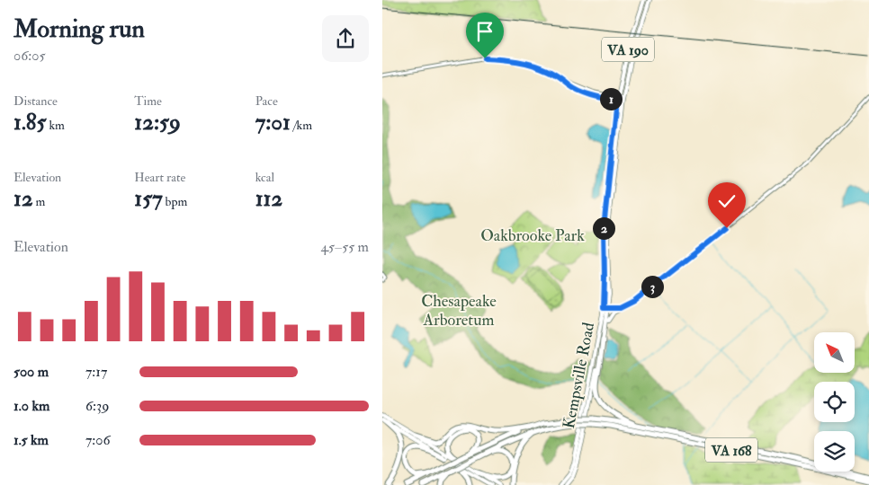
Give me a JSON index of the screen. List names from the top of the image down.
{
  "streets": {
    "highway": ["VA 168"],
    "main road": ["VA 190", "Kempsville Road"]
  },
  "parks": ["Oakbrooke Park", "Chesapeake Arboretum"],
  "north": "top left",
  "page": {
    "heading": ["Morning run", "06:05"],
    "stats": [
      ["Distance", "1.85 km"],
      ["Time", "12:59"],
      ["Pace", "7:01 /km"],
      ["Elevation", "12 m"],
      ["Heart rate", "157 bpm"],
      ["kcal", "112"]
    ],
    "pins": ["1", "2", "3"],
    "chart": ["Elevation", "45–55 m"],
    "list": [
      {
        "name": "500 m",
        "note": "7:17"
      },
      {
        "name": "1.0 km",
        "note": "6:39"
      },
      {
        "name": "1.5 km",
        "note": "7:06"
      }
    ]
  }
}
